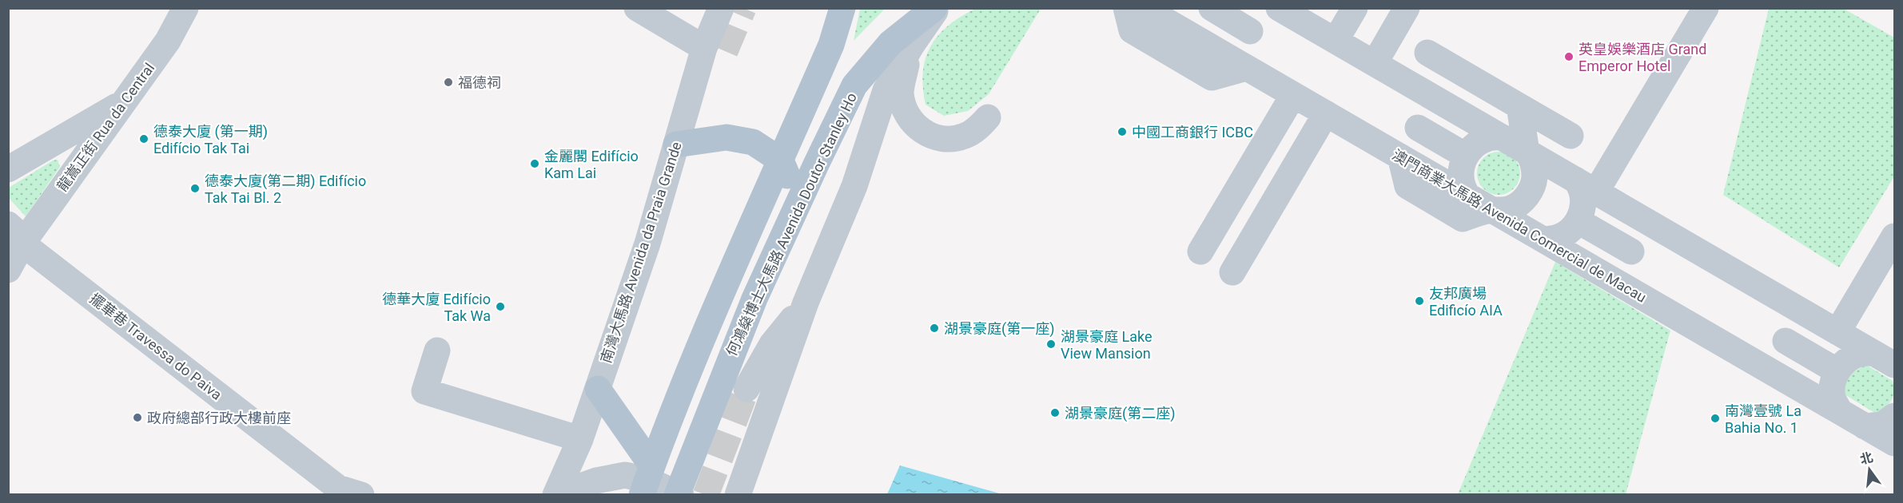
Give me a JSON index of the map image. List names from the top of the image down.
{
  "streets": {
    "main road": ["何鴻燊博士大馬路 Avenida Doutor Stanley Ho"],
    "street": [
      "龍嵩正街 Rua da Central",
      "澳門商業大馬路 Avenida Comercial de Macau",
      "南灣大馬路 Avenida da Praia Grande",
      "擺華巷 Travessa do Paiva"
    ]
  },
  "crossings": [
    ["龍嵩正街 Rua da Central", "擺華巷 Travessa do Paiva"]
  ],
  "places": [
    "英皇娛樂酒店 Grand Emperor Hotel",
    "福德祠",
    "中國工商銀行 ICBC",
    "德泰大廈 (第一期) Edifício Tak Tai",
    "金麗閣 Edifício Kam Lai",
    "德泰大廈(第二期) Edifício Tak Tai Bl. 2",
    "友邦廣場 Edificío AIA",
    "德華大廈 Edifício Tak Wa",
    "湖景豪庭(第一座)",
    "湖景豪庭 Lake View Mansion",
    "湖景豪庭(第二座)",
    "政府總部行政大樓前座",
    "南灣壹號 La Bahia No. 1"
  ],
  "north": "top"
}
